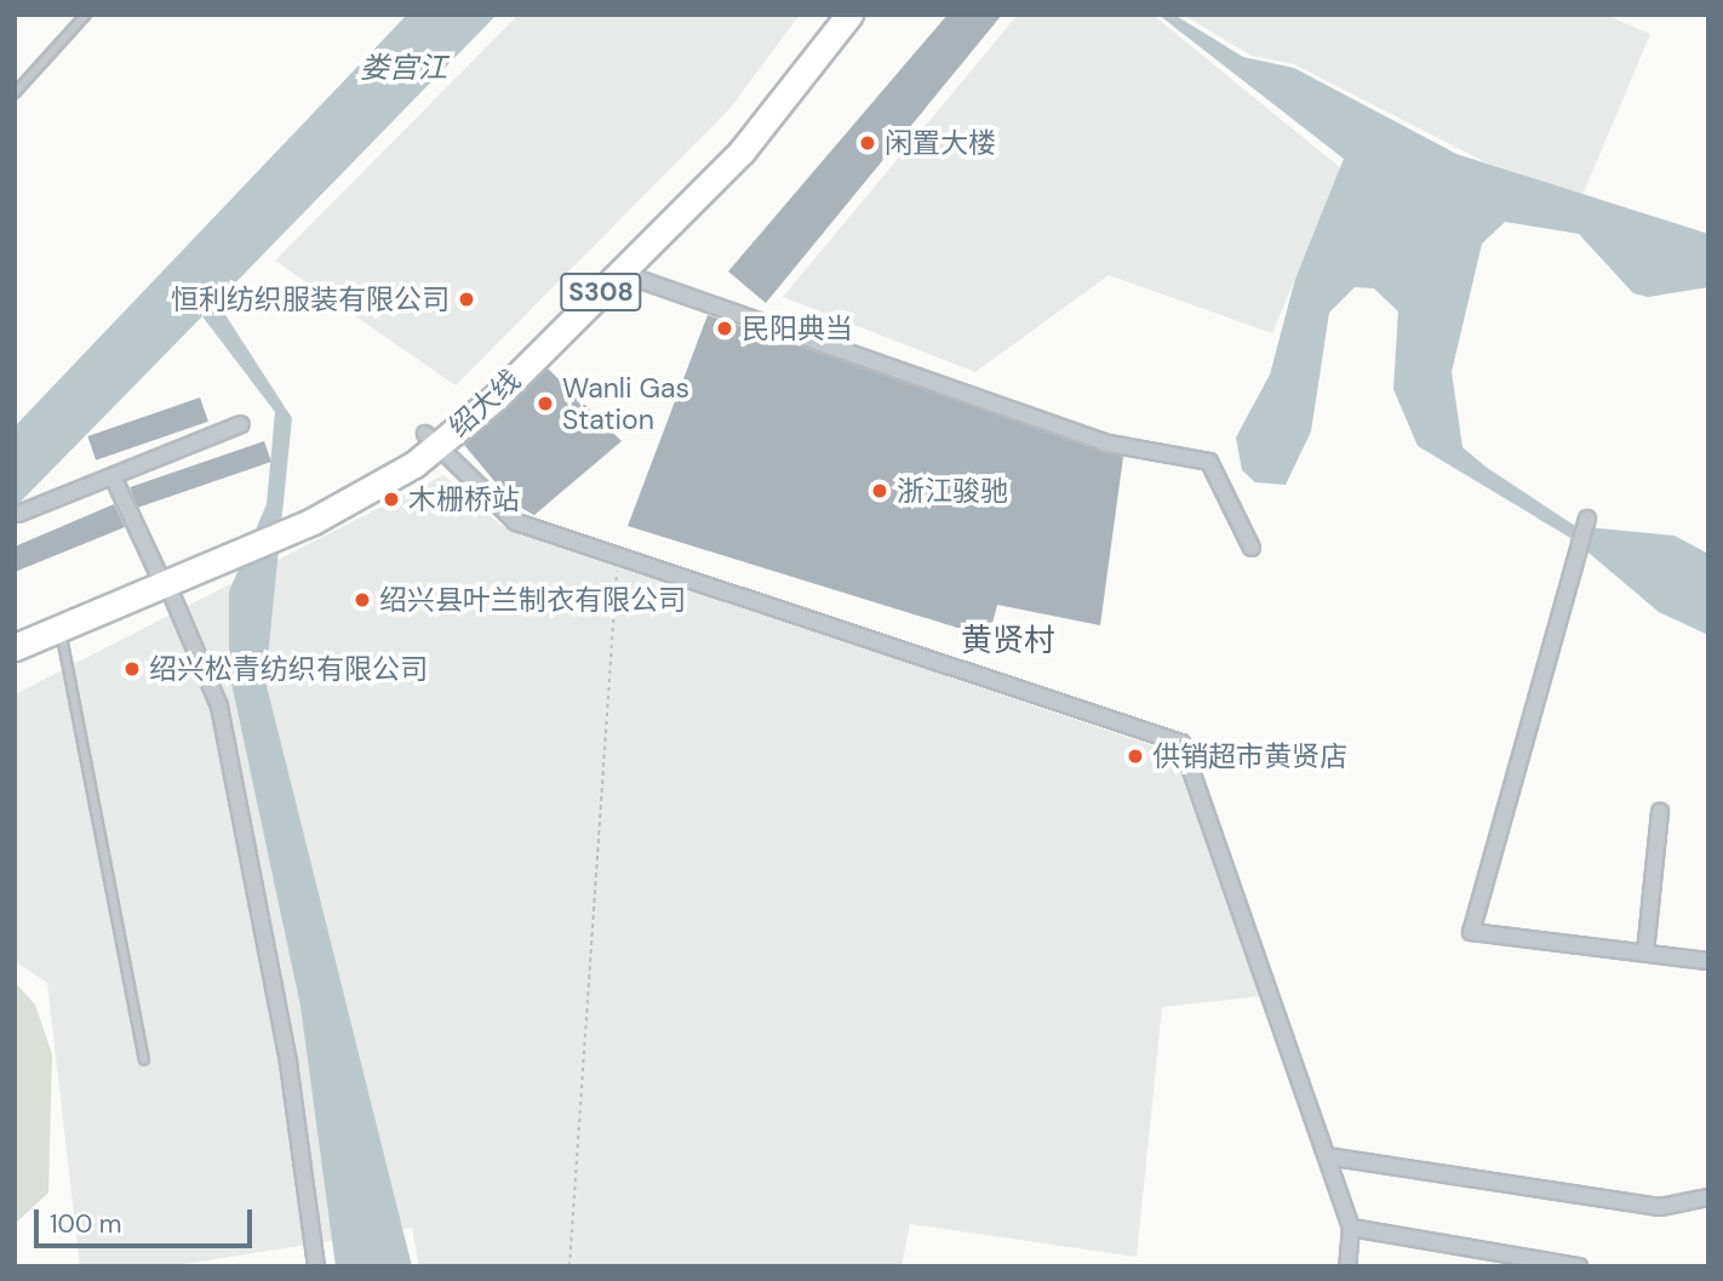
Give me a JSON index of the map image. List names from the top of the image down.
{
  "streets": {
    "main road": ["S308", "绍大线"]
  },
  "districts": ["黄贤村"],
  "water": ["娄宫江"],
  "places": [
    "闲置大楼",
    "恒利纺织服装有限公司",
    "民阳典当",
    "Wanli Gas Station",
    "浙江骏驰",
    "木栅桥站",
    "绍兴县叶兰制衣有限公司",
    "绍兴松青纺织有限公司",
    "供销超市黄贤店"
  ],
  "scale_bar": "100 m"
}
